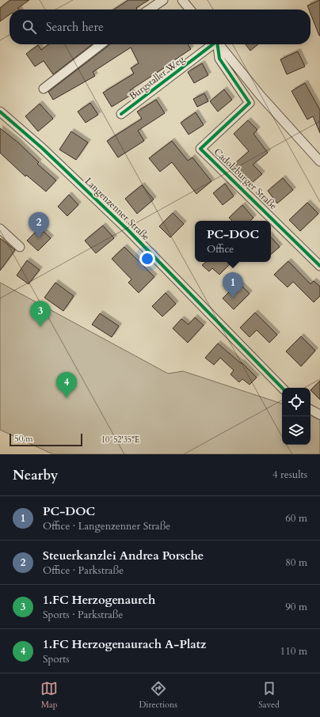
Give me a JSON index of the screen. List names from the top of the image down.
{
  "streets": {
    "street": ["Burgstaller Weg", "Cadolzburger Straße", "Langenzenner Straße"]
  },
  "scale_bar": "50 m",
  "page": {
    "search": "Search here",
    "pins": [
      "2",
      "1",
      "3",
      "4"
    ],
    "popup": ["PC-DOC", "Office"],
    "scale": "50 m",
    "heading": ["Nearby", "4 results"],
    "list": [
      {
        "mark": "1",
        "name": "PC-DOC",
        "note": "Office · Langenzenner Straße",
        "value": "60 m"
      },
      {
        "mark": "2",
        "name": "Steuerkanzlei Andrea Porsche",
        "note": "Office · Parkstraße",
        "value": "80 m"
      },
      {
        "mark": "3",
        "name": "1.FC Herzogenaurch",
        "note": "Sports · Parkstraße",
        "value": "90 m"
      },
      {
        "mark": "4",
        "name": "1.FC Herzogenaurach A-Platz",
        "note": "Sports",
        "value": "110 m"
      }
    ],
    "nav": ["Map", "Directions", "Saved"]
  },
  "coordinates": ["10°52'35\"E"]
}
